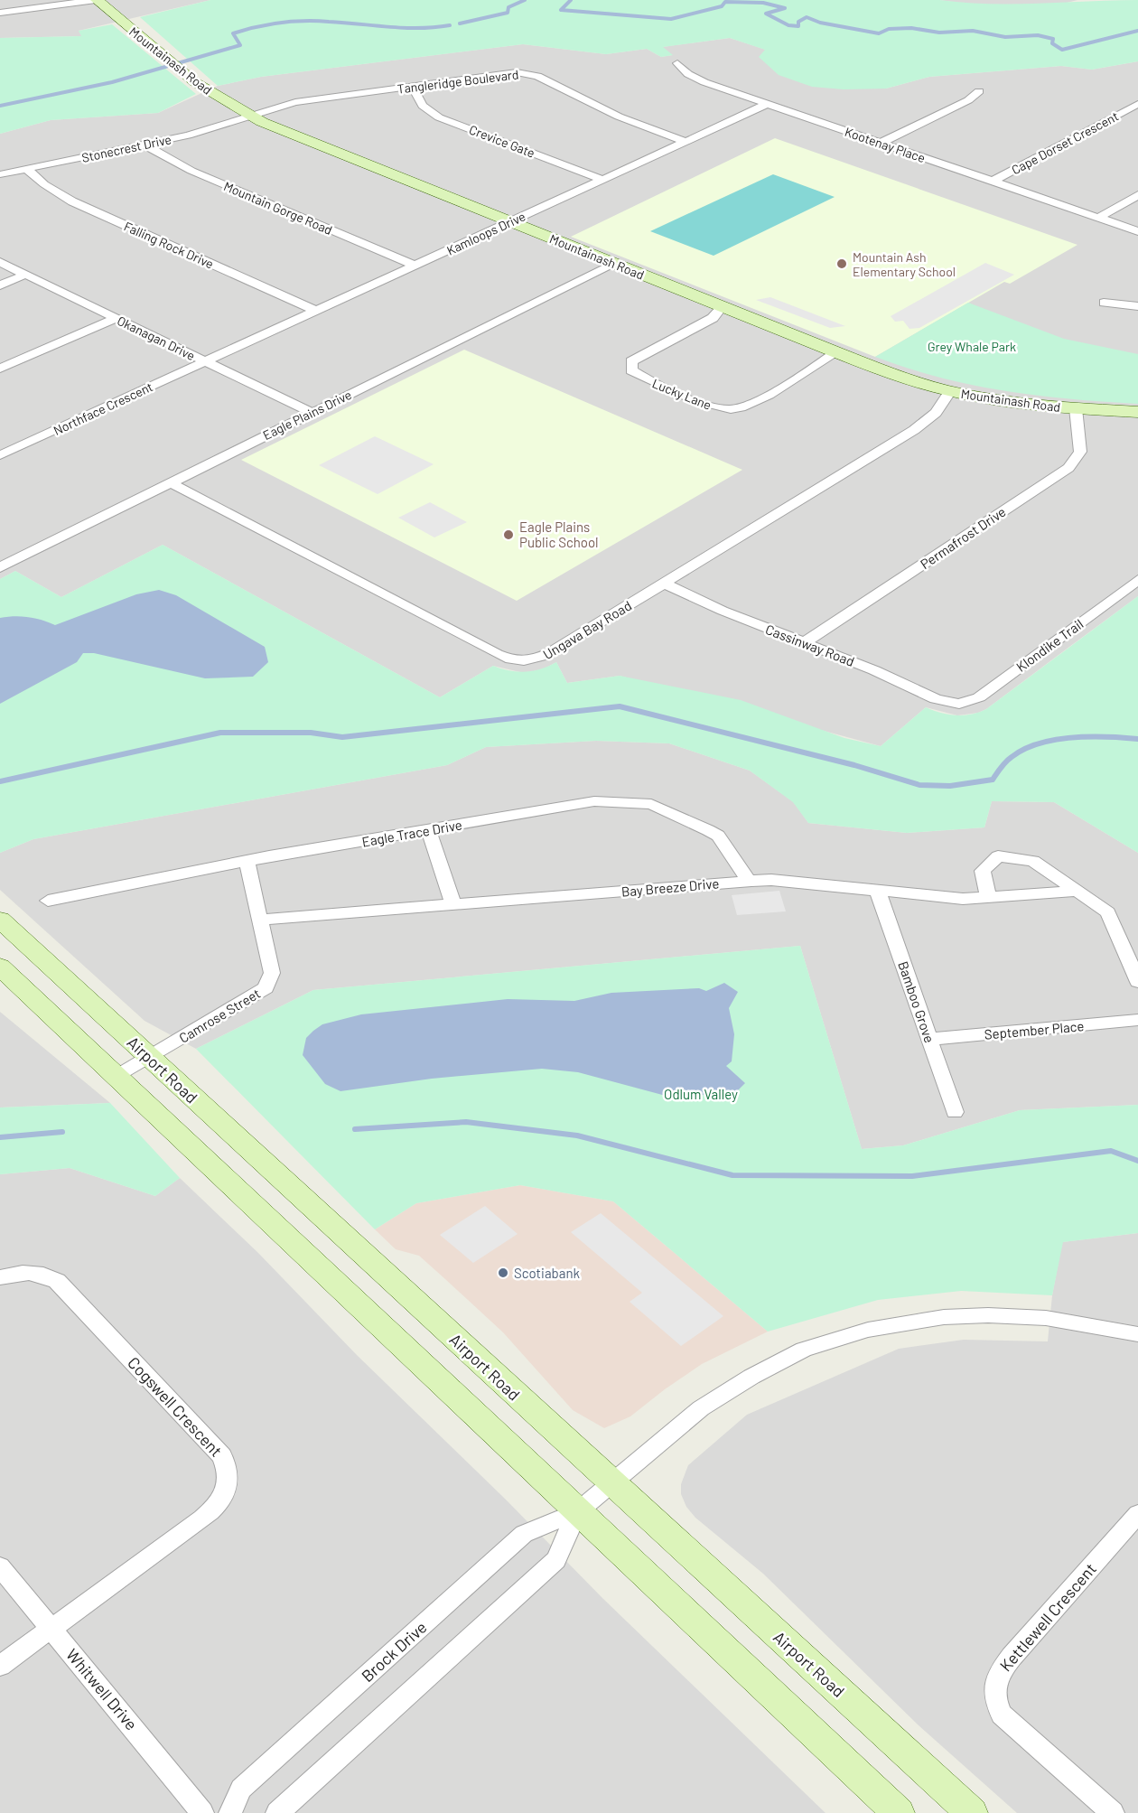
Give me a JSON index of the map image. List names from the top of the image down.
{
  "streets": {
    "main road": ["Mountainash Road", "Airport Road"],
    "street": [
      "Tangleridge Boulevard",
      "Crevice Gate",
      "Cape Dorset Crescent",
      "Kootenay Place",
      "Stonecrest Drive",
      "Mountain Gorge Road",
      "Kamloops Drive",
      "Falling Rock Drive",
      "Okanagan Drive",
      "Lucky Lane",
      "Northface Crescent",
      "Eagle Plains Drive",
      "Permafrost Drive",
      "Ungava Bay Road",
      "Cassinway Road",
      "Klondike Trail",
      "Eagle Trace Drive",
      "Bay Breeze Drive",
      "Bamboo Grove",
      "Camrose Street",
      "September Place",
      "Cogswell Crescent",
      "Kettlewell Crescent",
      "Brock Drive",
      "Whitwell Drive"
    ]
  },
  "crossings": [
    ["Mountainash Road", "Tangleridge Boulevard"],
    ["Mountainash Road", "Stonecrest Drive"],
    ["Mountainash Road", "Kamloops Drive"],
    ["Mountainash Road", "Lucky Lane"],
    ["Mountainash Road", "Eagle Plains Drive"],
    ["Mountainash Road", "Permafrost Drive"],
    ["Mountainash Road", "Ungava Bay Road"],
    ["Tangleridge Boulevard", "Crevice Gate"],
    ["Tangleridge Boulevard", "Stonecrest Drive"],
    ["Tangleridge Boulevard", "Kamloops Drive"],
    ["Crevice Gate", "Kamloops Drive"],
    ["Cape Dorset Crescent", "Kootenay Place"],
    ["Kootenay Place", "Kamloops Drive"],
    ["Stonecrest Drive", "Mountain Gorge Road"],
    ["Stonecrest Drive", "Falling Rock Drive"],
    ["Mountain Gorge Road", "Kamloops Drive"],
    ["Kamloops Drive", "Falling Rock Drive"],
    ["Kamloops Drive", "Okanagan Drive"],
    ["Kamloops Drive", "Northface Crescent"],
    ["Okanagan Drive", "Northface Crescent"],
    ["Okanagan Drive", "Eagle Plains Drive"],
    ["Eagle Plains Drive", "Ungava Bay Road"],
    ["Permafrost Drive", "Cassinway Road"],
    ["Ungava Bay Road", "Cassinway Road"],
    ["Cassinway Road", "Klondike Trail"],
    ["Eagle Trace Drive", "Bay Breeze Drive"],
    ["Eagle Trace Drive", "Camrose Street"],
    ["Bay Breeze Drive", "Bamboo Grove"],
    ["Bay Breeze Drive", "Camrose Street"],
    ["Bamboo Grove", "September Place"],
    ["Camrose Street", "Airport Road"],
    ["Airport Road", "Brock Drive"],
    ["Cogswell Crescent", "Whitwell Drive"]
  ],
  "parks": ["Grey Whale Park", "Odlum Valley"],
  "places": ["Mountain Ash Elementary School", "Eagle Plains Public School", "Scotiabank"]
}
